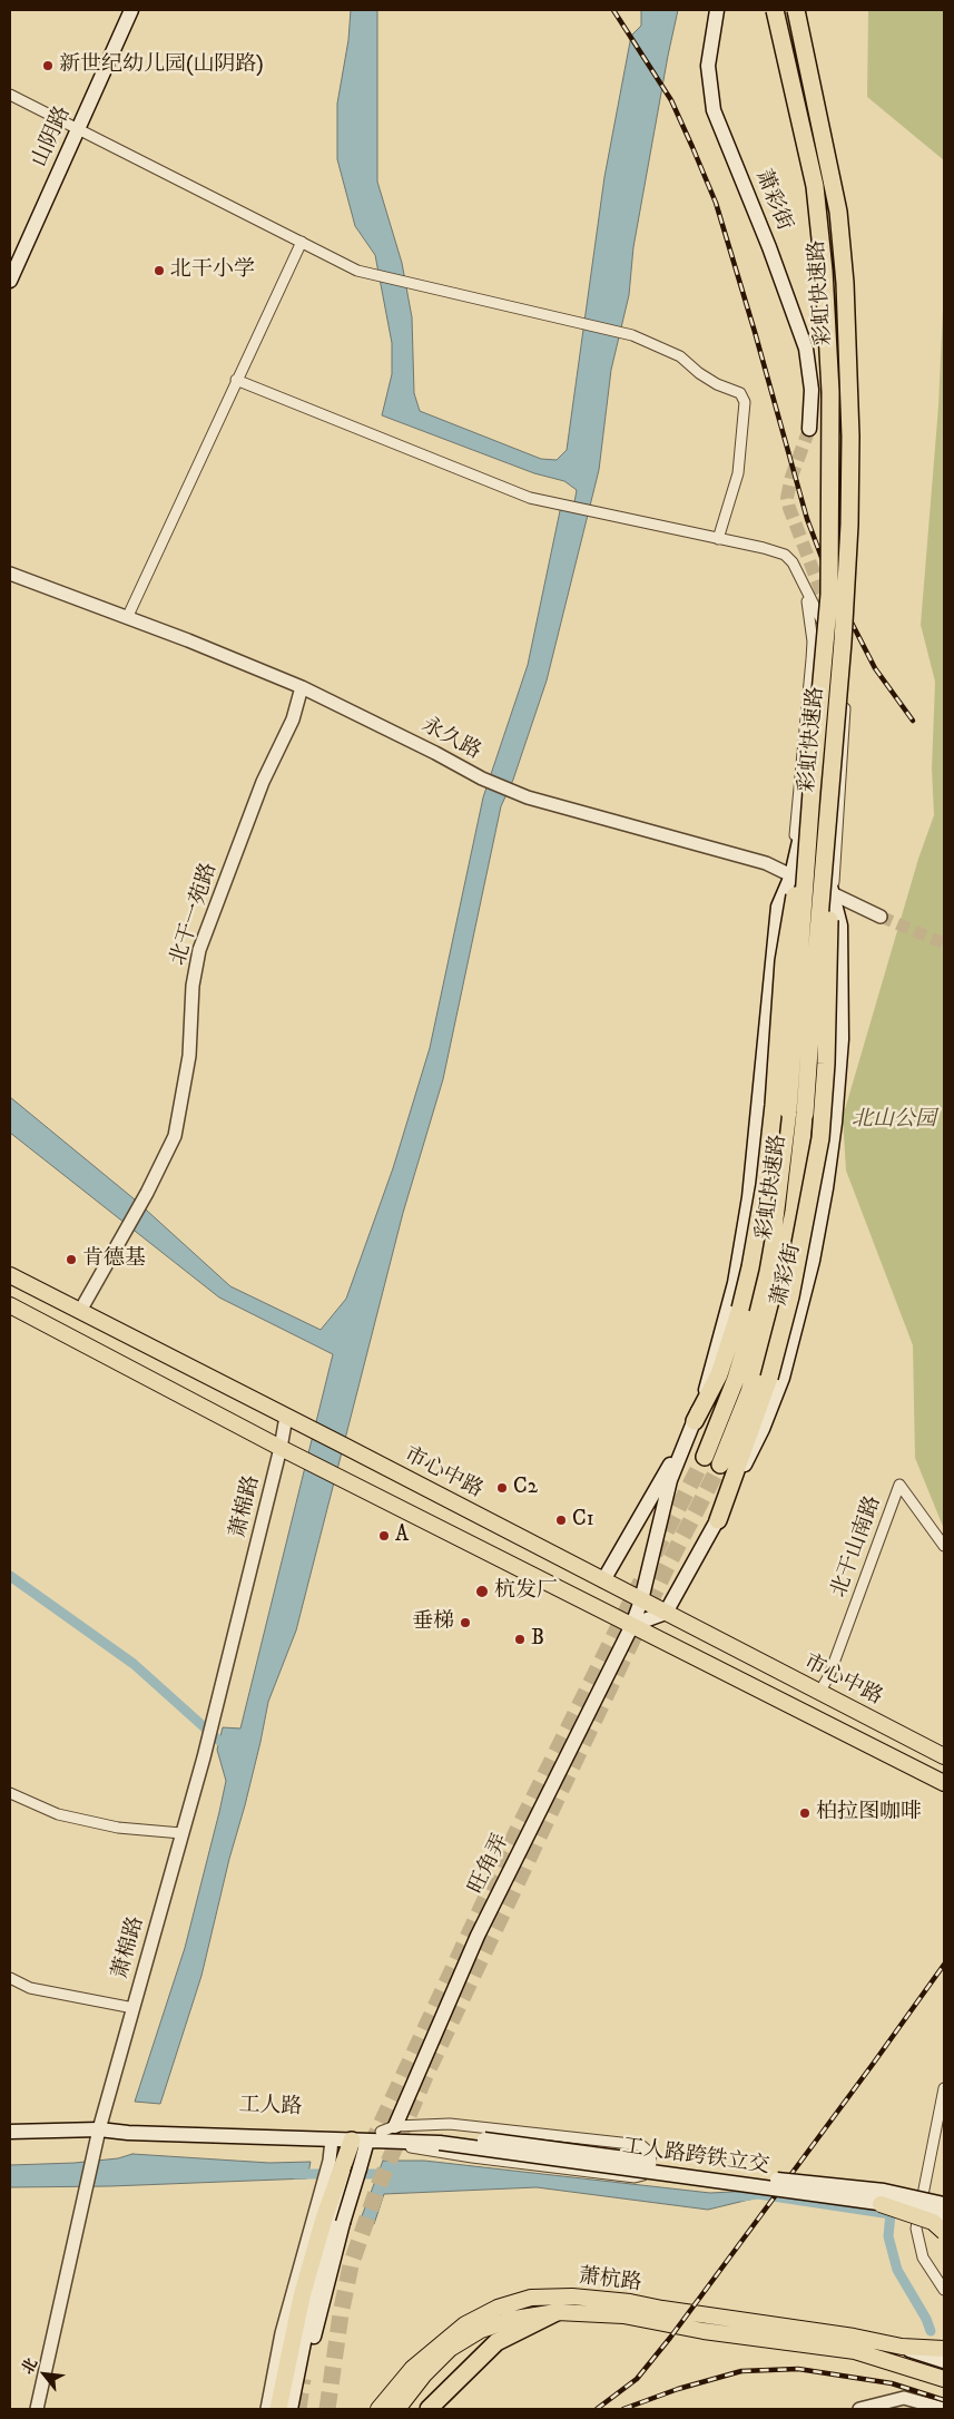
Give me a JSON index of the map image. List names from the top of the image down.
{
  "streets": {
    "highway": ["彩虹快速路"],
    "main road": [
      "山阴路",
      "萧彩街",
      "市心中路",
      "旺角弄",
      "工人路",
      "工人路跨铁立交",
      "萧杭路"
    ],
    "street": [
      "永久路",
      "北干一苑路",
      "萧棉路",
      "北干山南路"
    ]
  },
  "crossings": [
    ["萧彩街", "永久路"],
    ["萧彩街", "市心中路"],
    ["永久路", "北干一苑路"],
    ["北干一苑路", "市心中路"],
    ["市心中路", "萧棉路"],
    ["市心中路", "北干山南路"],
    ["萧棉路", "工人路"],
    ["工人路", "工人路跨铁立交"]
  ],
  "parks": ["北山公园"],
  "places": [
    "新世纪幼儿园(山阴路)",
    "北干小学",
    "肯德基",
    "C2",
    "C1",
    "A",
    "杭发厂",
    "垂梯",
    "B",
    "柏拉图咖啡"
  ],
  "north": "top left"
}
